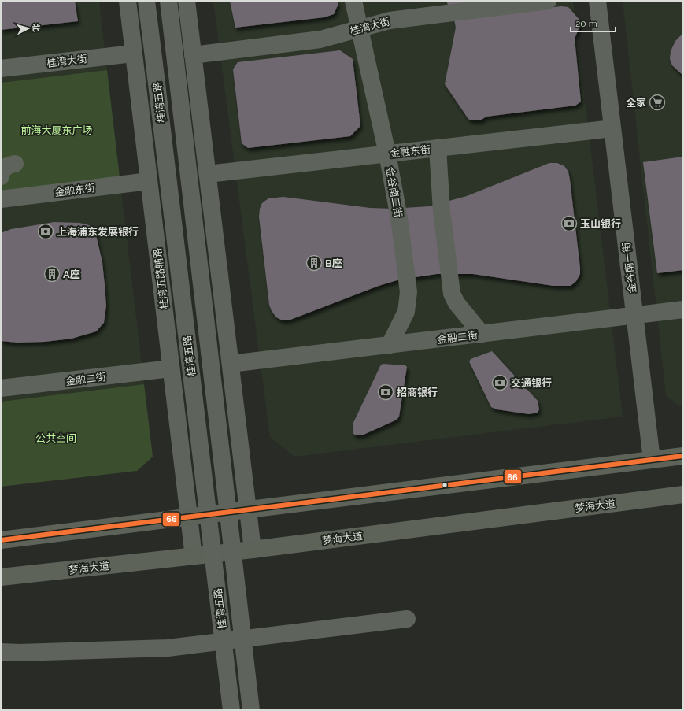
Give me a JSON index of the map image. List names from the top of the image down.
{
  "streets": {
    "main road": ["梦海大道"],
    "street": [
      "桂湾大街",
      "桂湾五路",
      "金融东街",
      "金谷南二街",
      "金谷南一街",
      "桂湾五路辅路",
      "金融二街"
    ]
  },
  "crossings": [
    ["桂湾大街", "金谷南二街"],
    ["桂湾大街", "桂湾五路辅路"],
    ["金融东街", "金谷南二街"],
    ["金融东街", "金谷南一街"],
    ["金融东街", "桂湾五路辅路"],
    ["金谷南二街", "金融二街"],
    ["金谷南一街", "金融二街"],
    ["桂湾五路辅路", "金融二街"],
    ["桂湾五路辅路", "梦海大道"]
  ],
  "parks": ["前海大厦东广场", "公共空间"],
  "places": {
    "supermarket": ["全家"],
    "bank": [
      "玉山银行",
      "上海浦东发展银行",
      "交通银行",
      "招商银行"
    ],
    "building": ["B座", "A座"]
  },
  "lines": ["transit line 66"],
  "scale_bar": "20 m",
  "north": "right"
}
